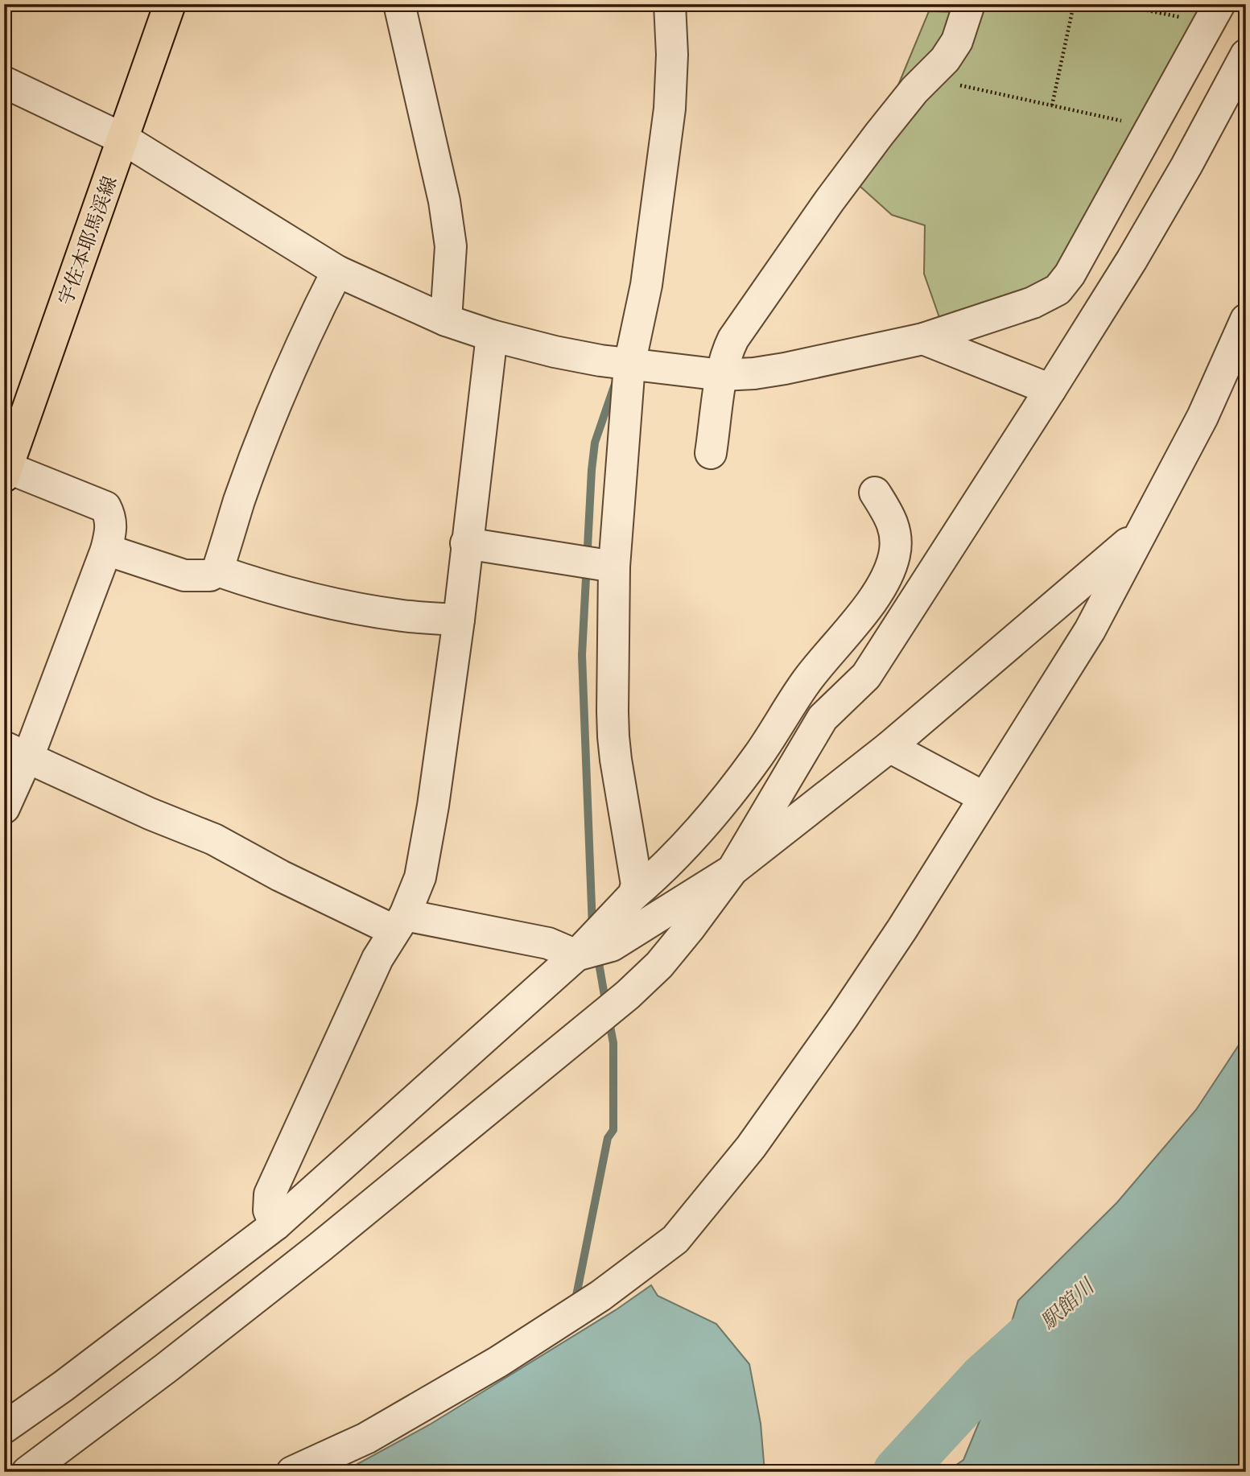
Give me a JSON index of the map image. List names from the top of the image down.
{
  "streets": {
    "main road": ["宇佐本耶馬渓線"]
  },
  "water": ["駅館川"]
}
